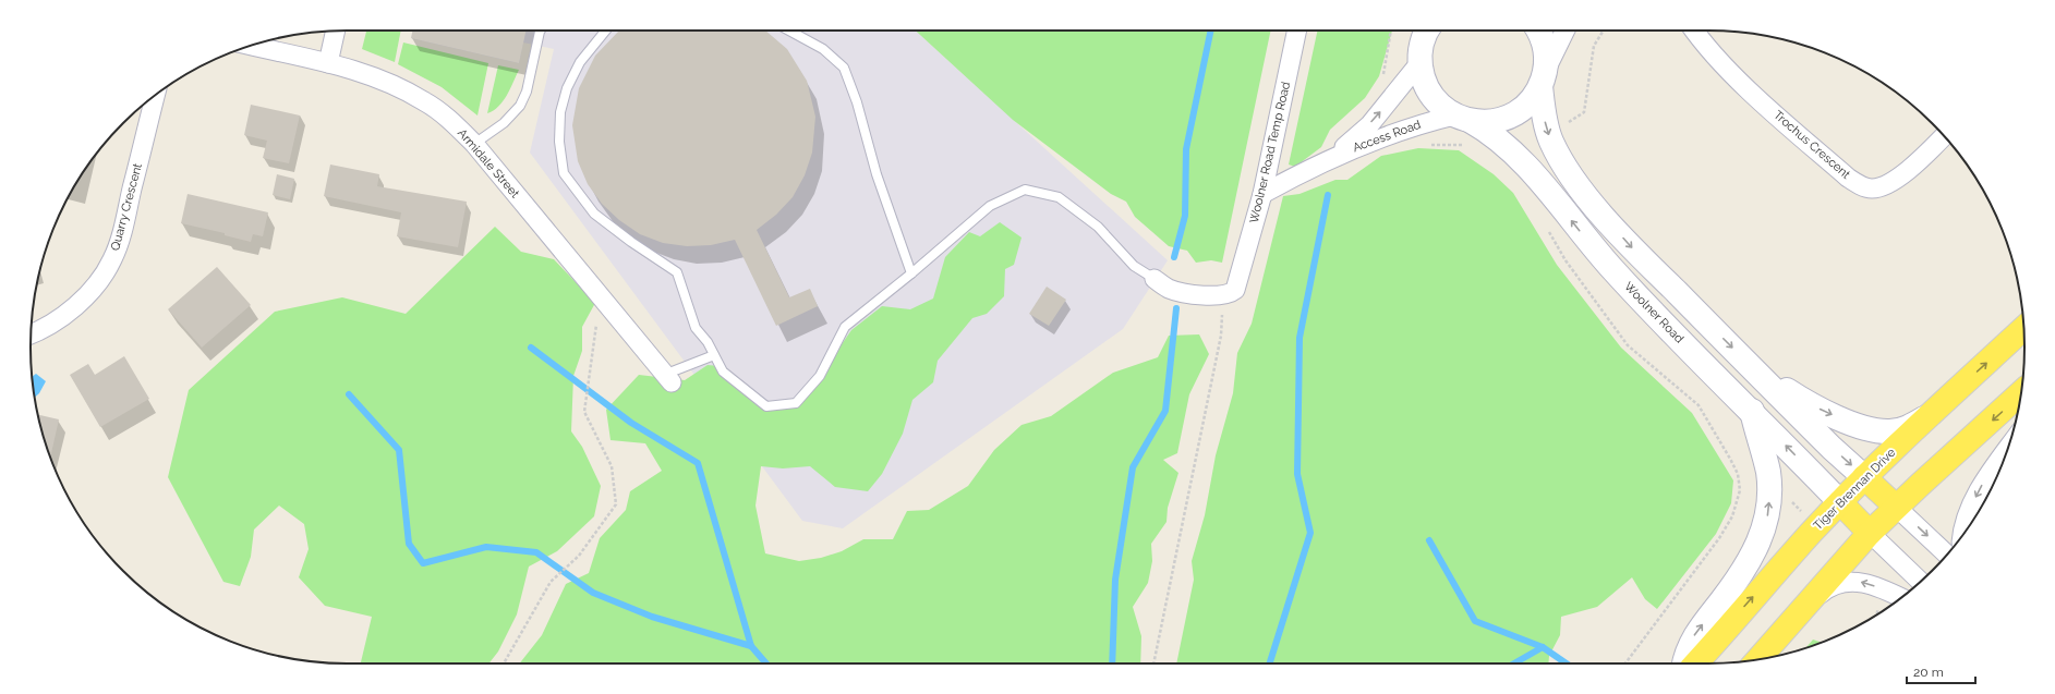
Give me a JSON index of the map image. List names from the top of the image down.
{
  "streets": {
    "main road": ["Woolner Road", "Tiger Brennan Drive"],
    "street": [
      "Access Road",
      "Trochus Crescent",
      "Woolner Road Temp Road",
      "Armidale Street",
      "Quarry Crescent"
    ]
  },
  "crossings": [
    ["Access Road", "Woolner Road Temp Road"],
    ["Access Road", "Woolner Road"],
    ["Woolner Road", "Tiger Brennan Drive"]
  ],
  "scale_bar": "20 m"
}
